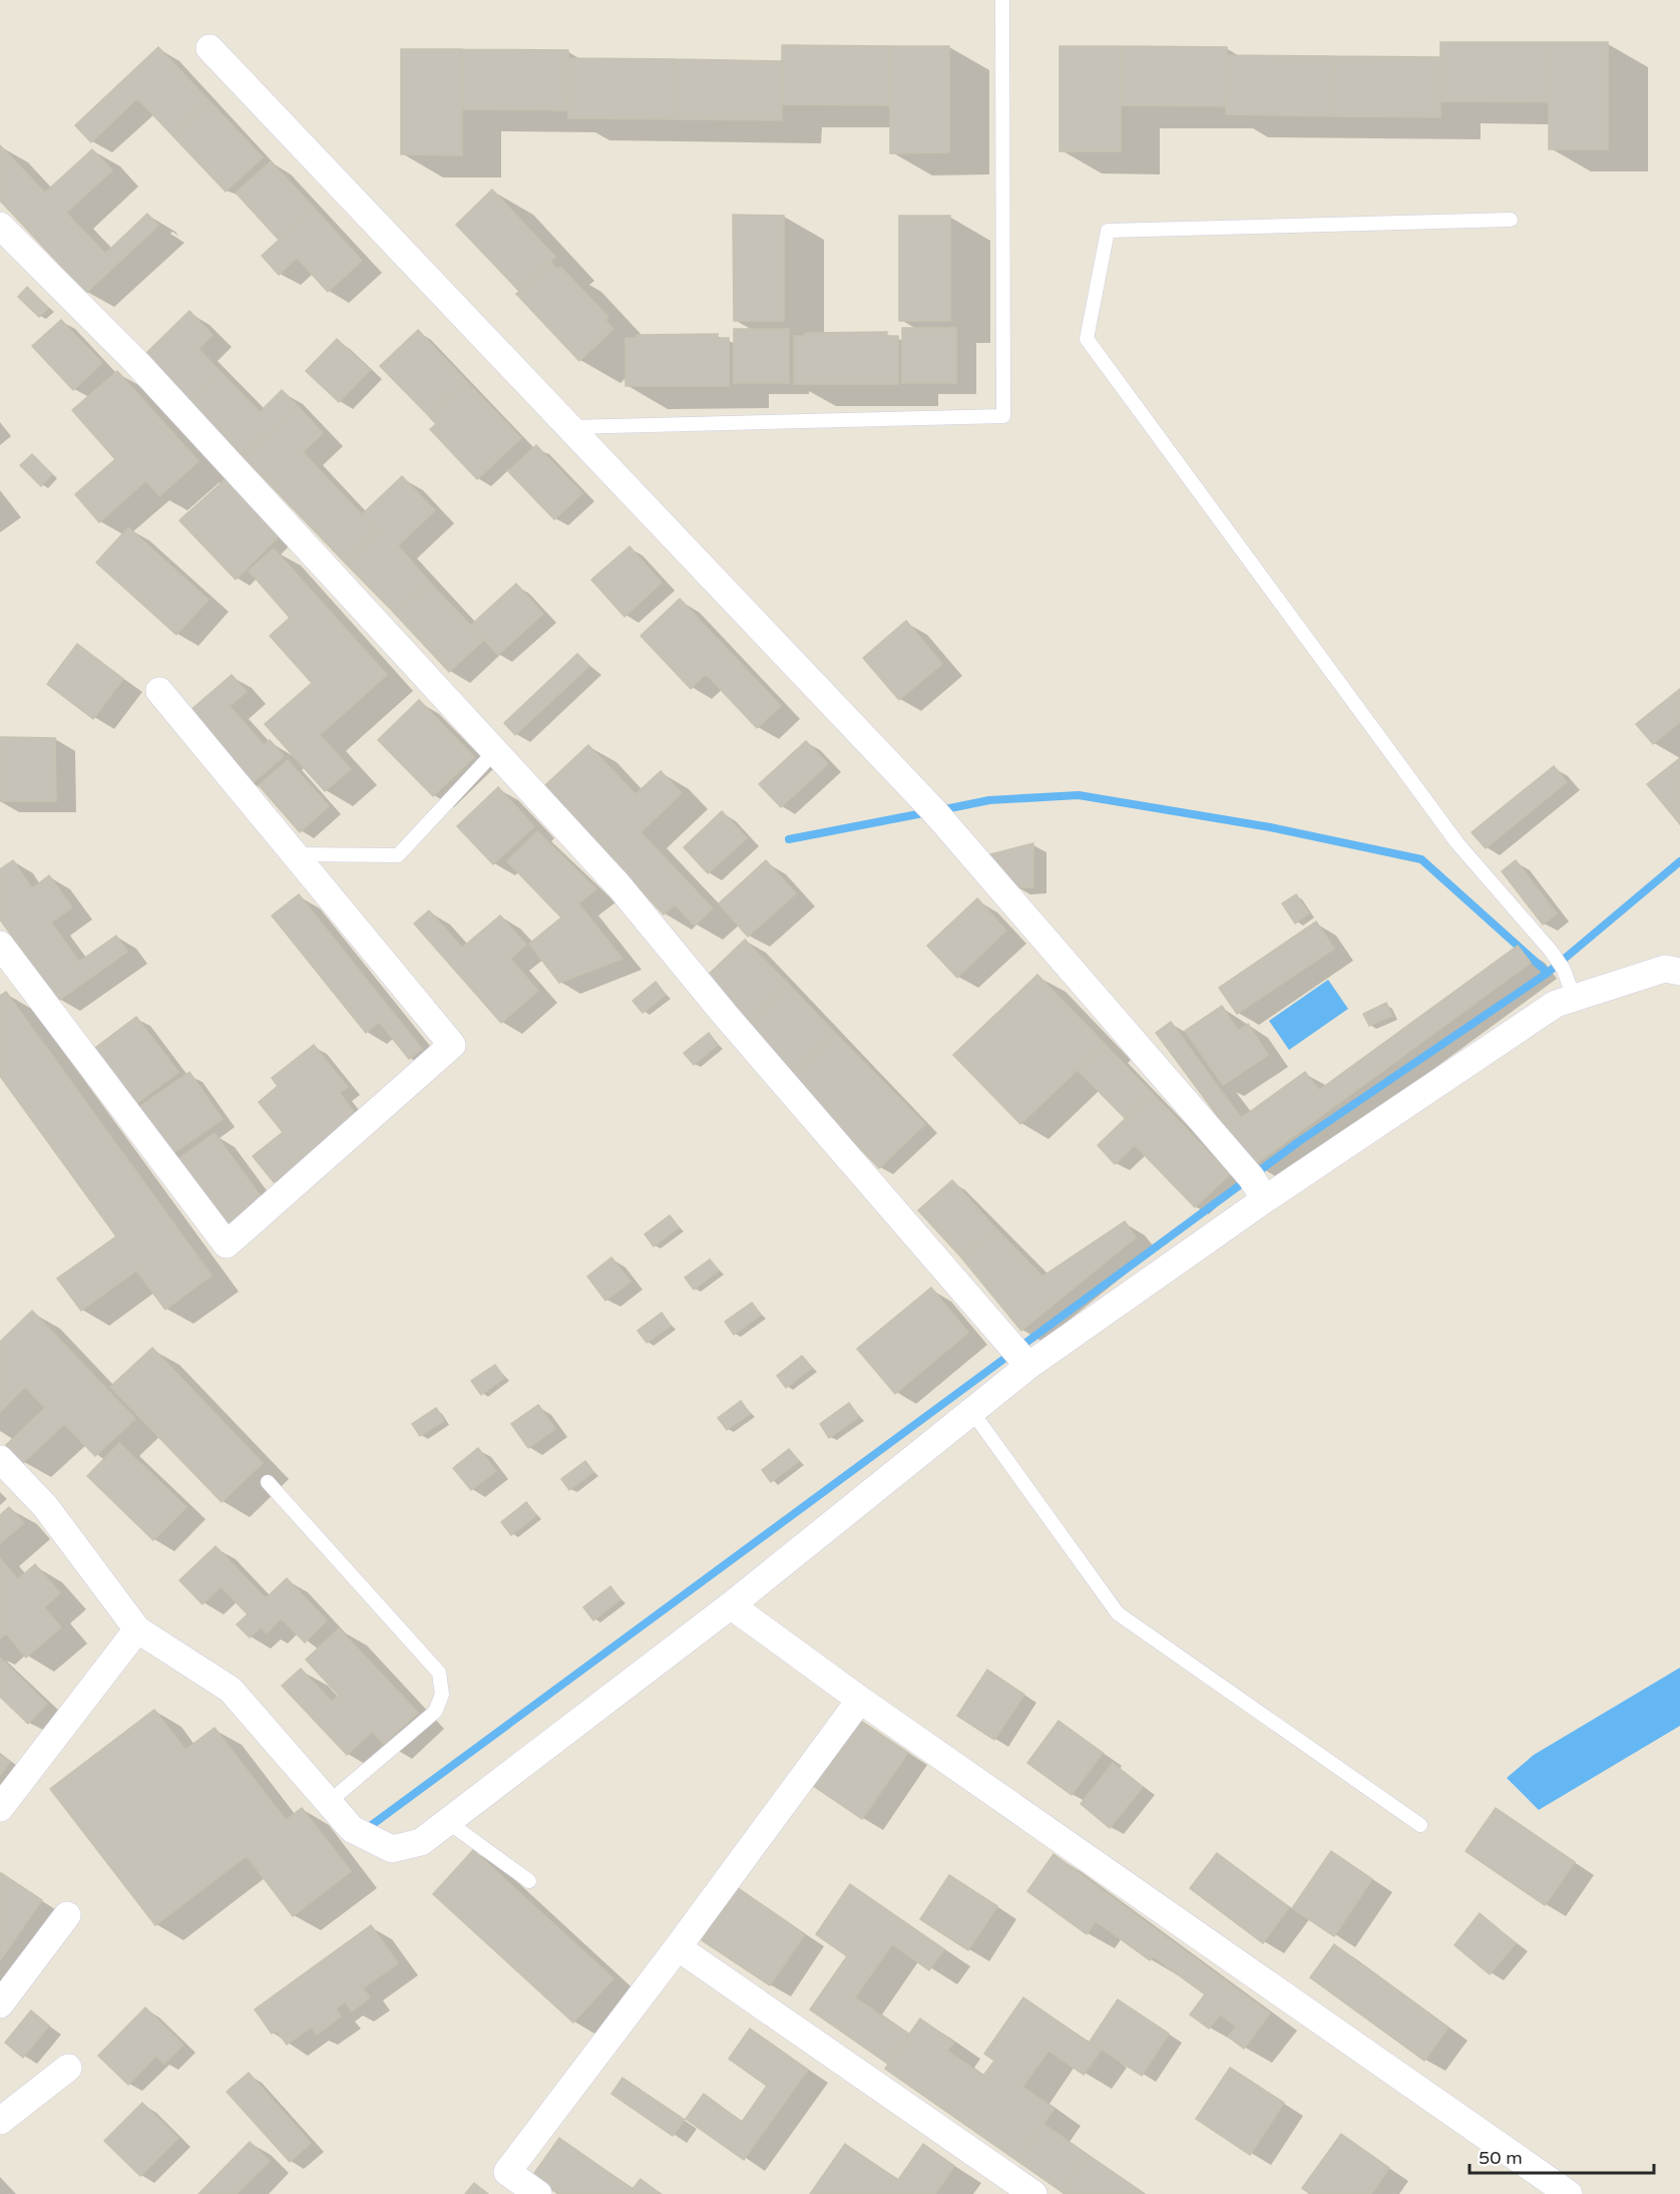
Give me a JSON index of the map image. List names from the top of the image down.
{
  "scale_bar": "50 m"
}
